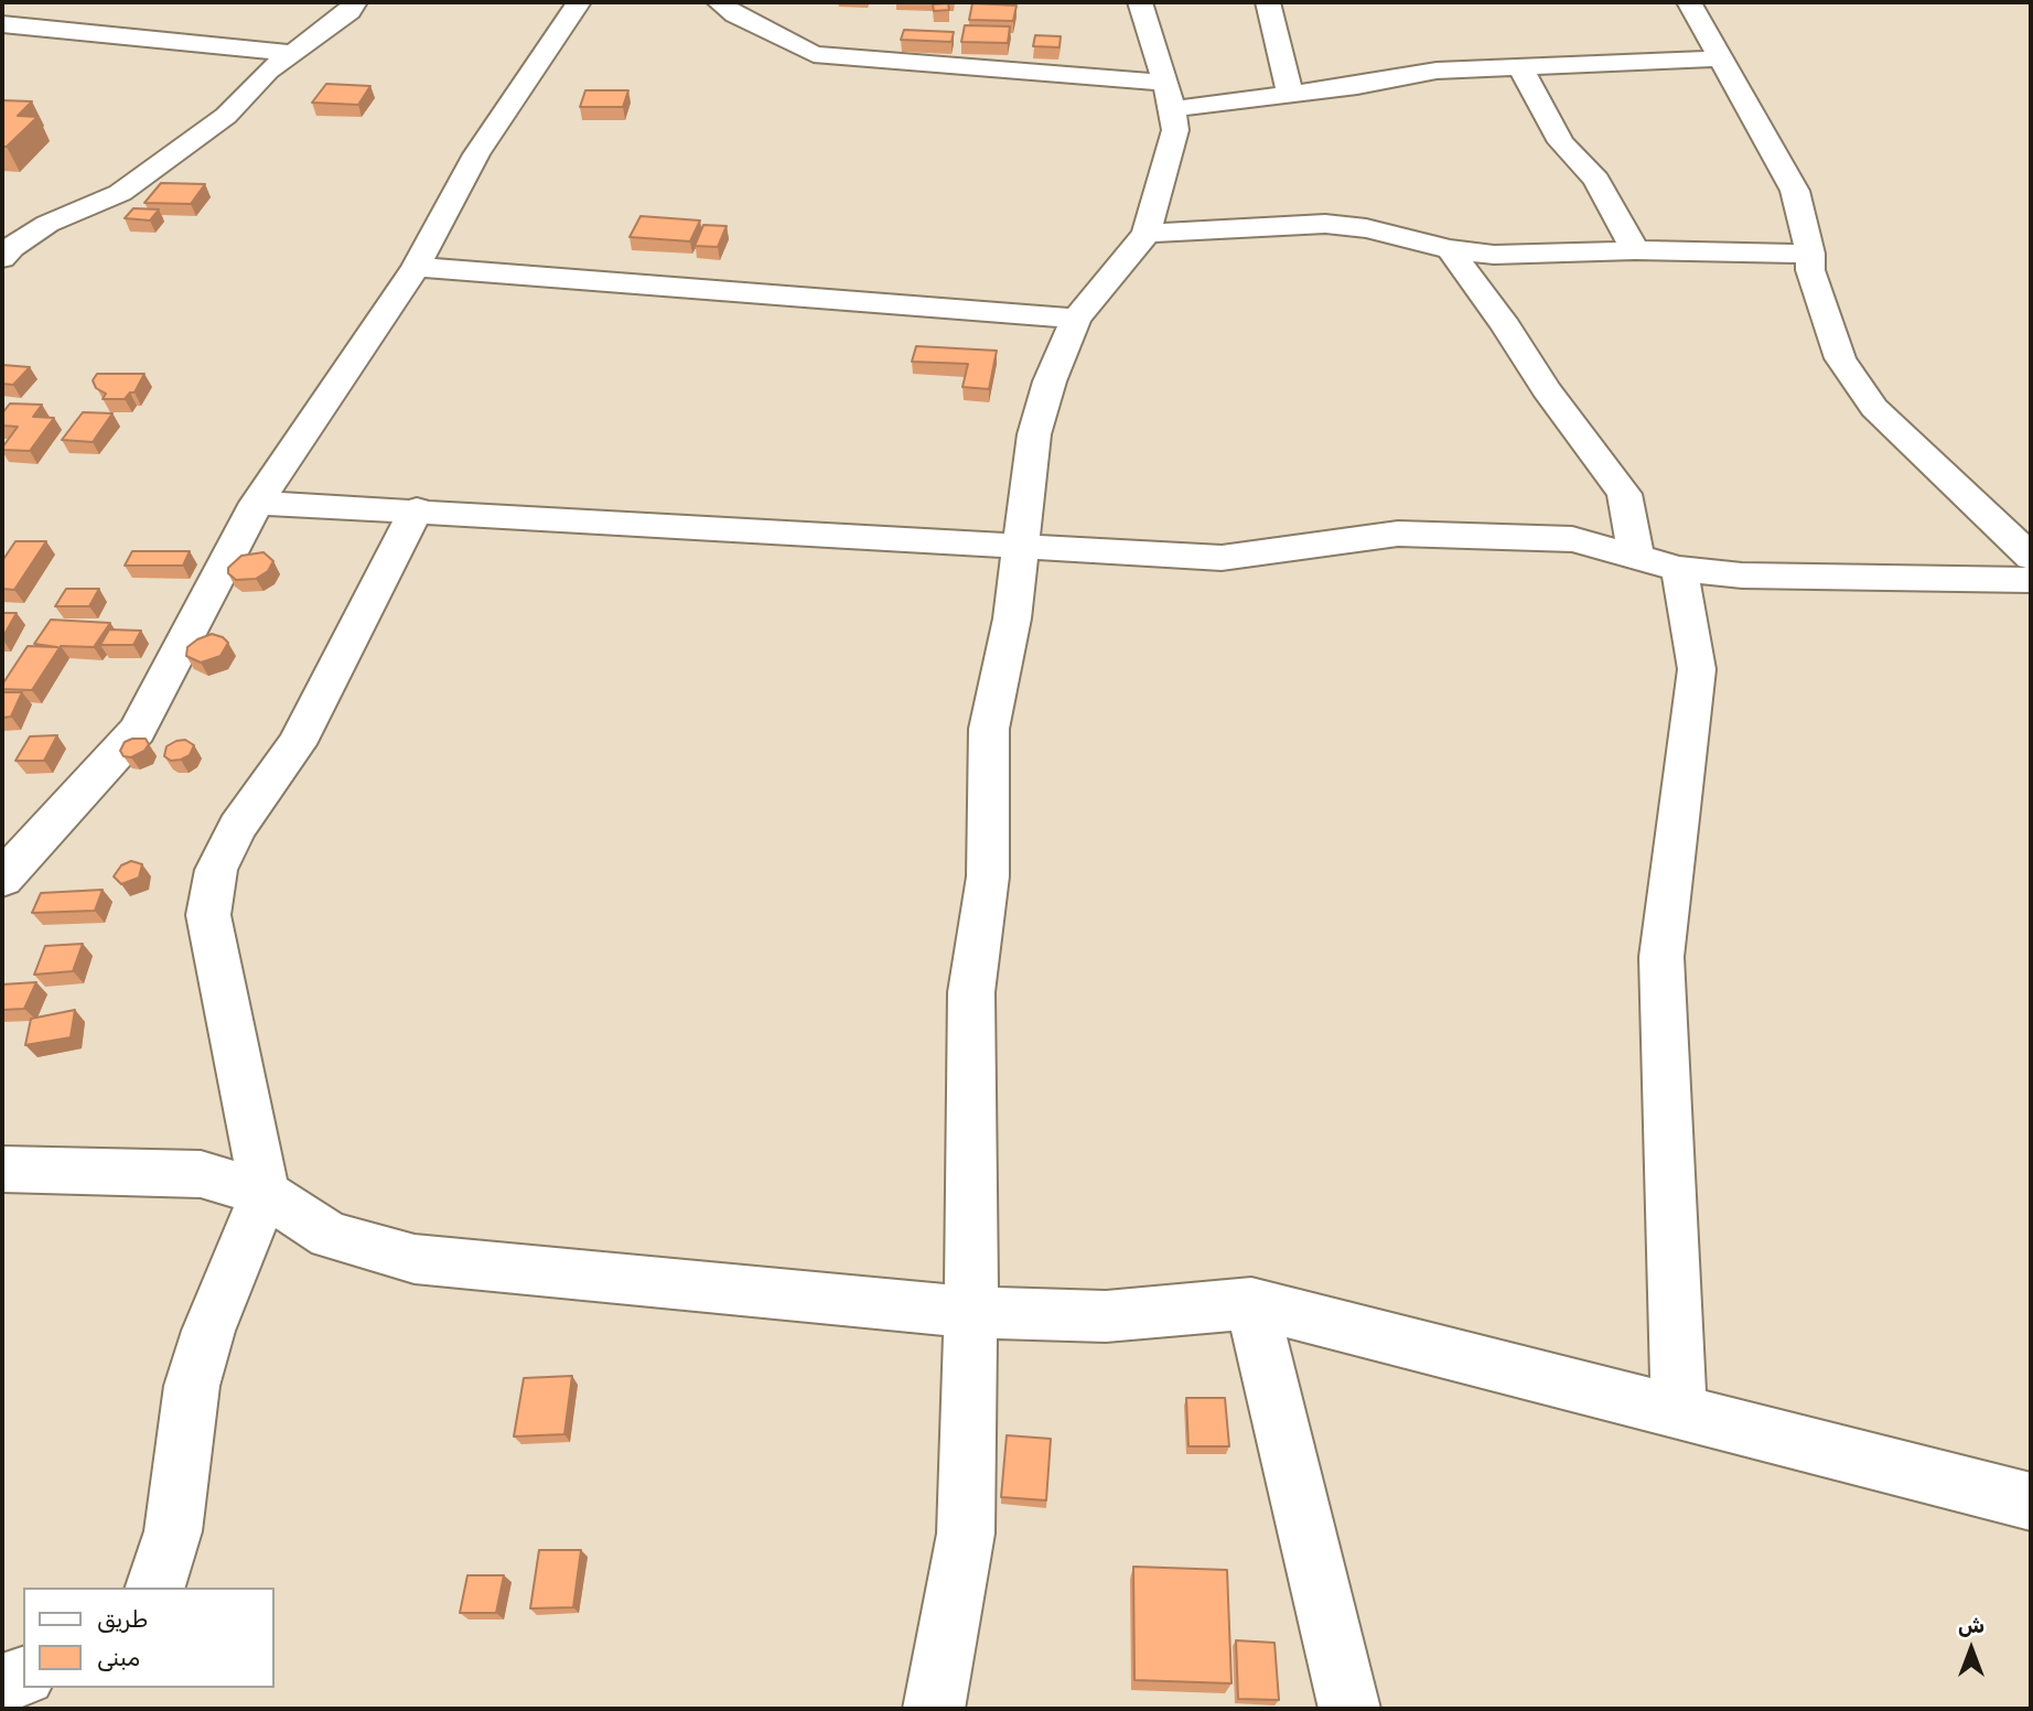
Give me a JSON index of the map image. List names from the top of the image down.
{
  "legend": ["طريق", "مبنى"],
  "north": "top"
}
